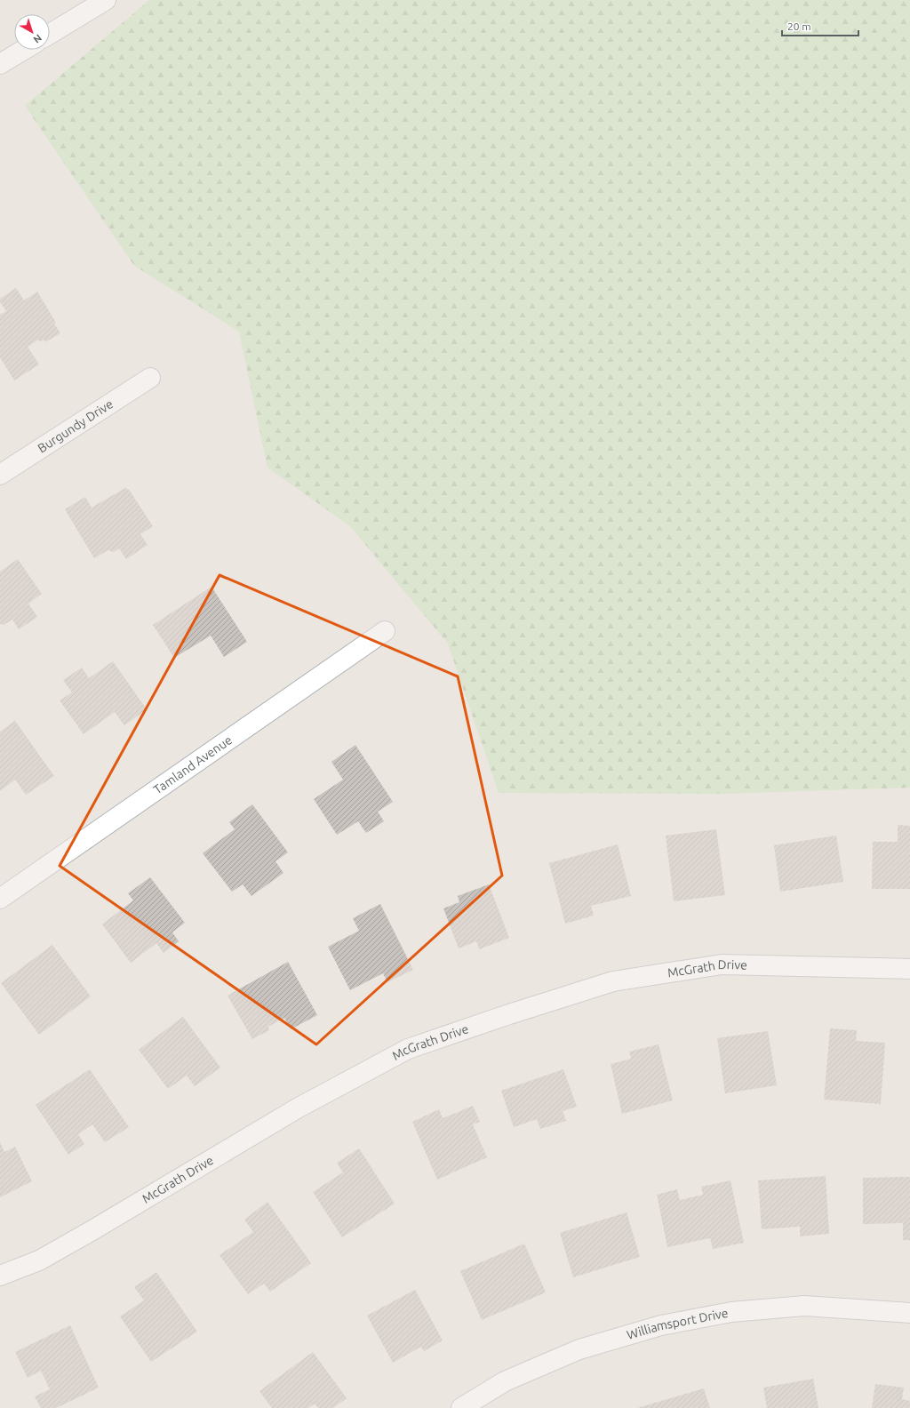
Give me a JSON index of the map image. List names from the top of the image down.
{
  "streets": {
    "street": [
      "Burgundy Drive",
      "Tamland Avenue",
      "McGrath Drive",
      "Williamsport Drive"
    ]
  },
  "scale_bar": "20 m",
  "north": "bottom right"
}
